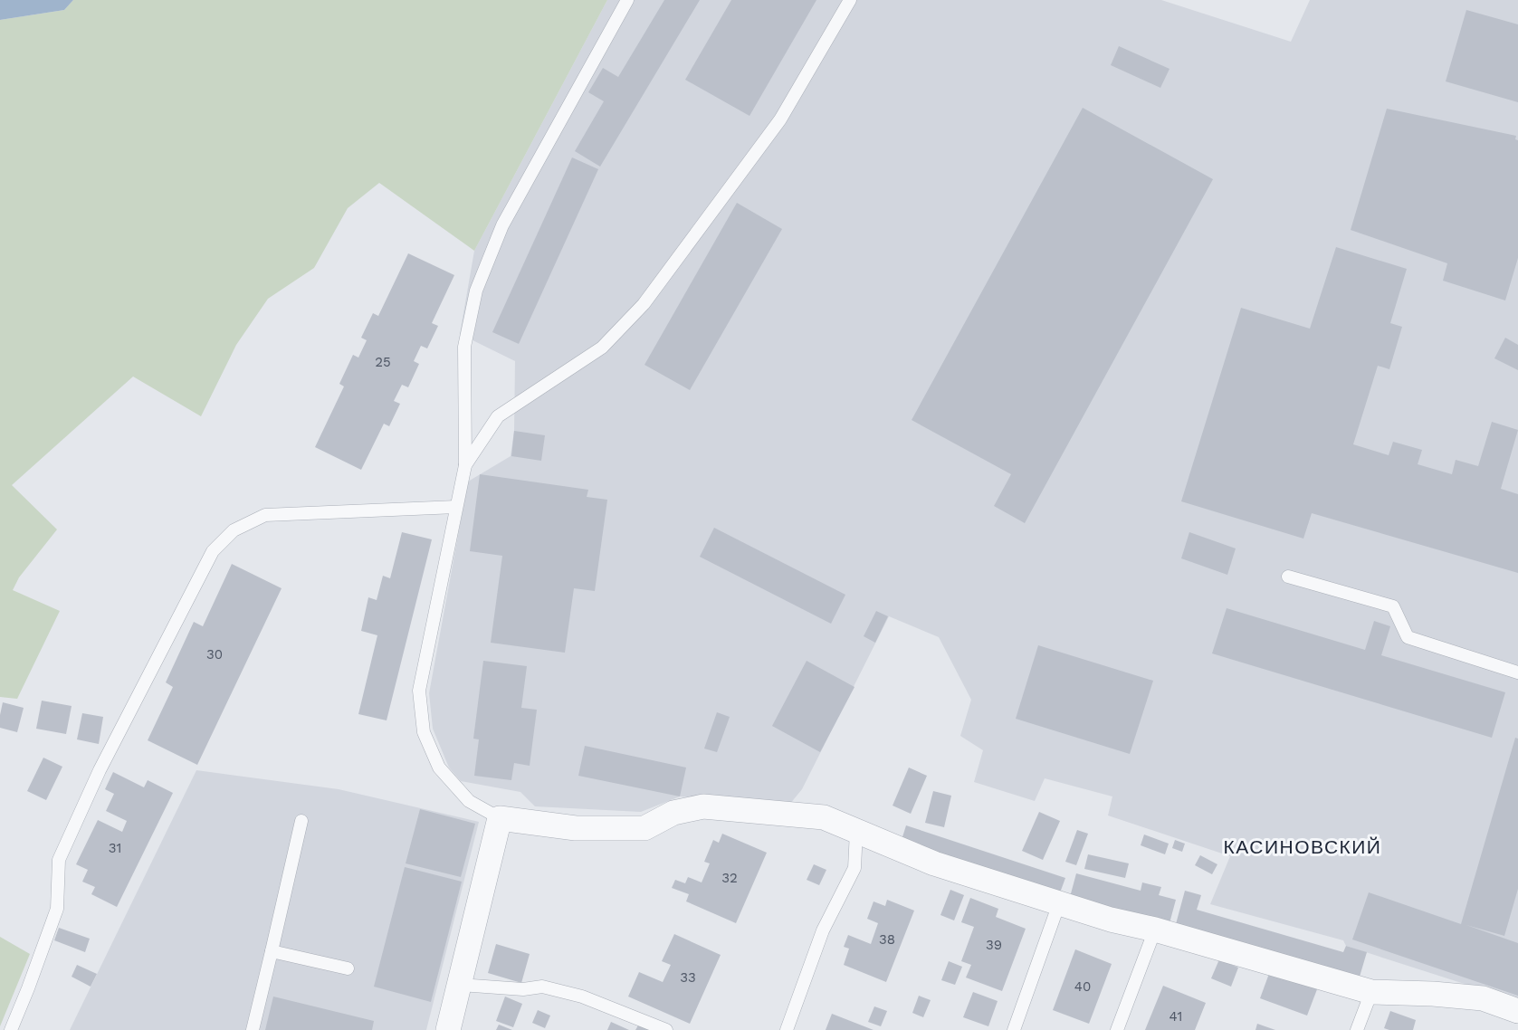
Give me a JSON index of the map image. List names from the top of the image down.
{
  "districts": ["КАСИНОВСКИЙ"],
  "house_numbers": [
    "25",
    "30",
    "31",
    "32",
    "38",
    "39",
    "33",
    "40",
    "41"
  ]
}
